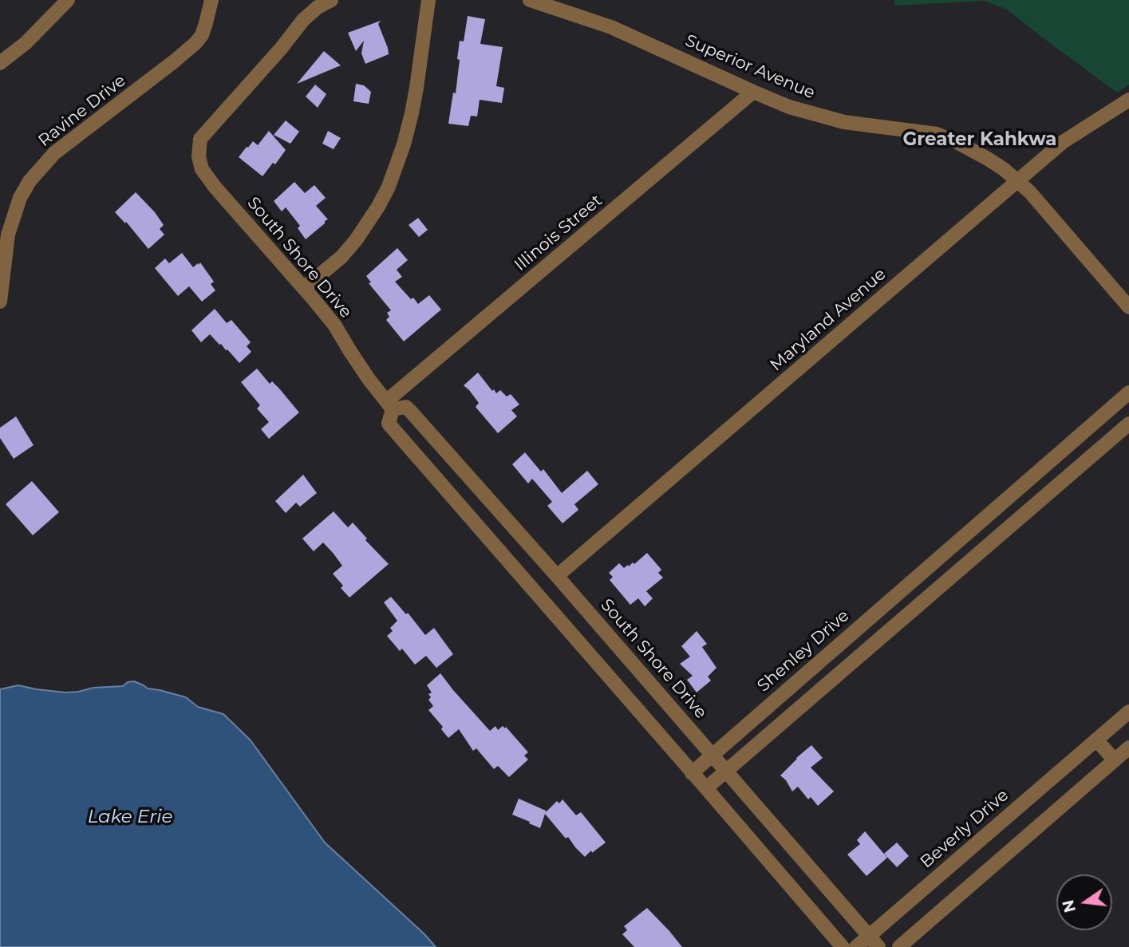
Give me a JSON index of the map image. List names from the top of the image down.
{
  "streets": {
    "street": [
      "Superior Avenue",
      "Ravine Drive",
      "Illinois Street",
      "South Shore Drive",
      "Maryland Avenue",
      "Shenley Drive",
      "Beverly Drive"
    ]
  },
  "crossings": [
    ["Superior Avenue", "Illinois Street"],
    ["Superior Avenue", "Maryland Avenue"],
    ["Illinois Street", "South Shore Drive"],
    ["South Shore Drive", "Maryland Avenue"],
    ["South Shore Drive", "Shenley Drive"],
    ["South Shore Drive", "Beverly Drive"]
  ],
  "districts": ["Greater Kahkwa"],
  "water": ["Lake Erie"],
  "north": "left"
}
